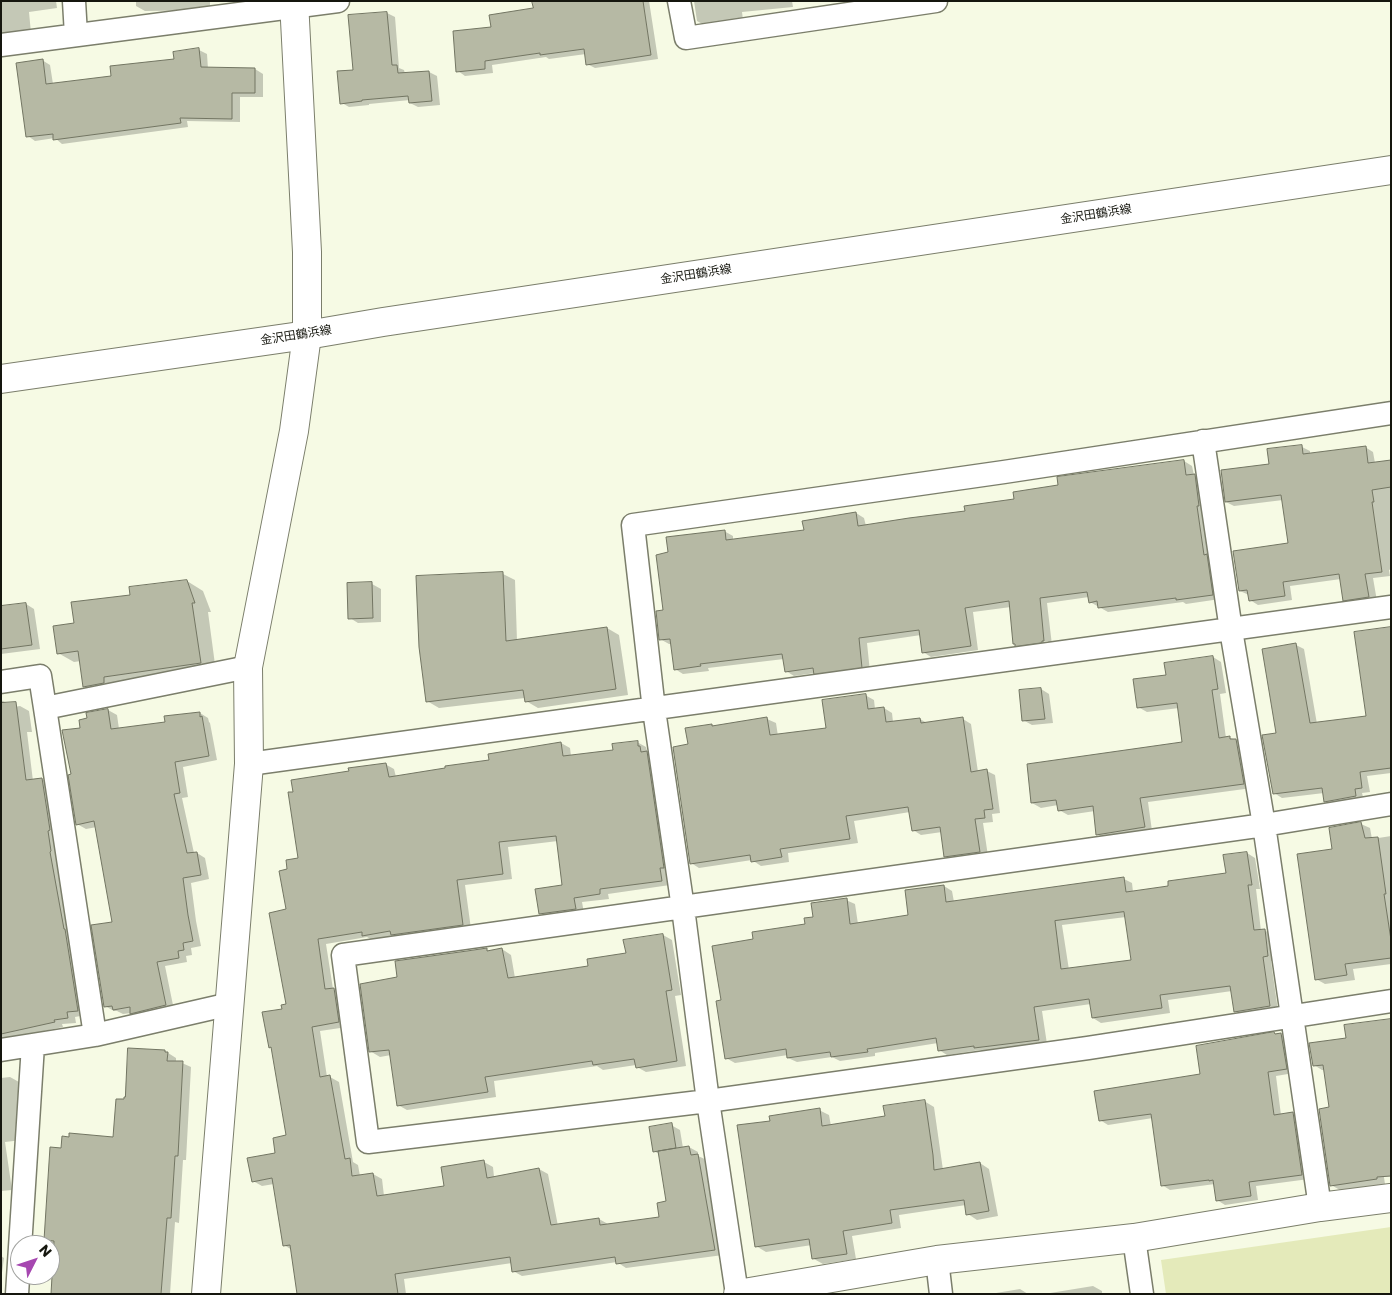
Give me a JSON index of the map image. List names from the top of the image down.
{
  "streets": {
    "street": ["金沢田鶴浜線"]
  },
  "north": "top right"
}
